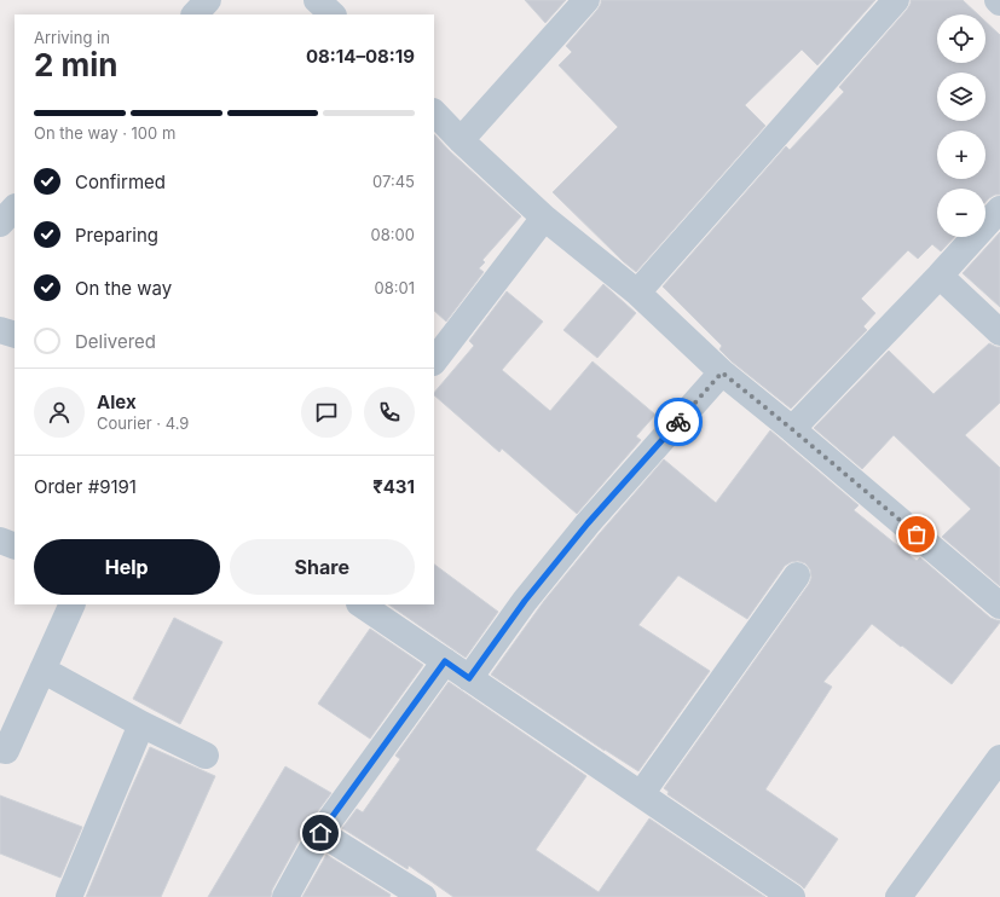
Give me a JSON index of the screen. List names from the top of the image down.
{
  "page": {
    "map_buttons": ["+", "−"],
    "heading": ["2 min", "Arriving in", "08:14–08:19"],
    "panel": [
      "Alex",
      "Courier · 4.9",
      "Order #9191",
      "₹431"
    ],
    "bar": "On the way · 100 m",
    "list": [
      ["Confirmed", "07:45"],
      ["Preparing", "08:00"],
      ["On the way", "08:01"],
      "Delivered"
    ],
    "buttons": ["Help", "Share"]
  }
}
